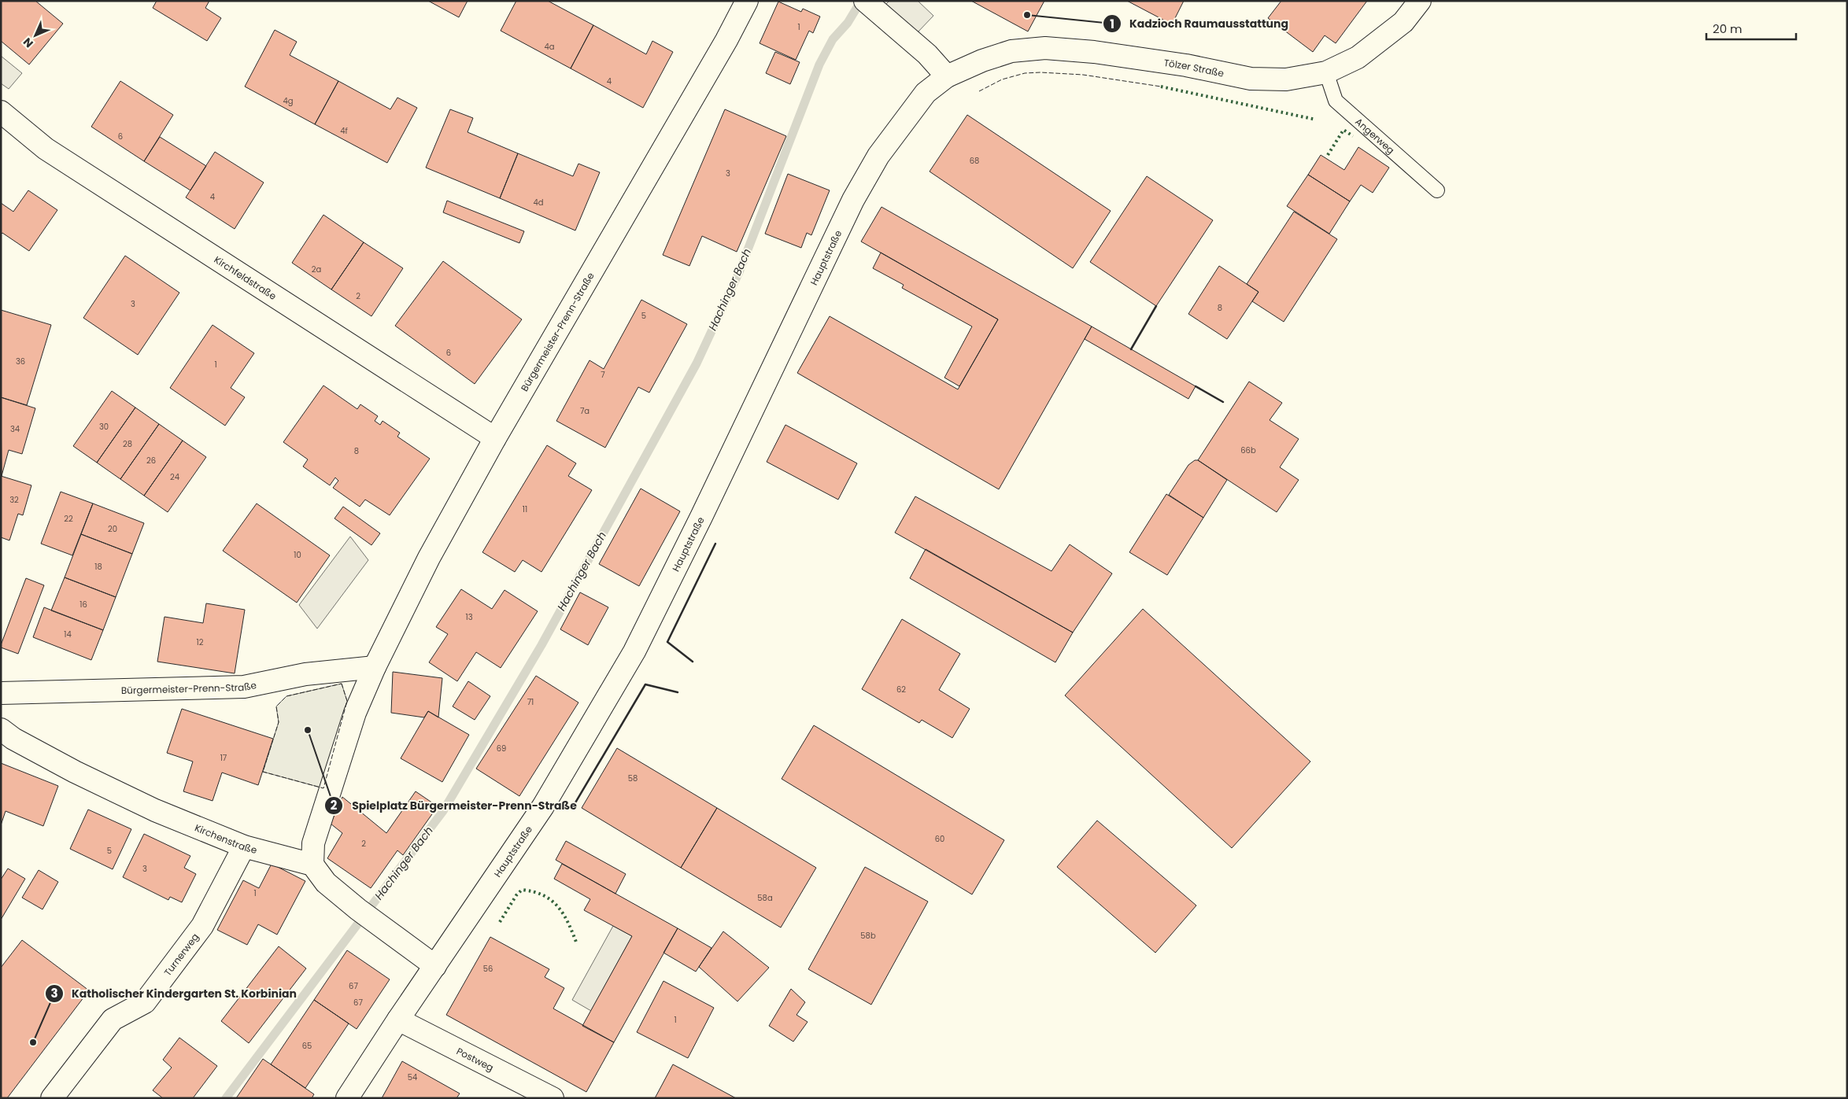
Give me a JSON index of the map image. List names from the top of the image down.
{
  "streets": {
    "street": [
      "Tölzer Straße",
      "Hauptstraße",
      "Kirchfeldstraße",
      "Bürgermeister-Prenn-Straße",
      "Kirchenstraße",
      "Turnerweg",
      "Postweg"
    ],
    "lane": ["Angerweg"]
  },
  "crossings": [
    ["Tölzer Straße", "Angerweg"],
    ["Tölzer Straße", "Hauptstraße"],
    ["Hauptstraße", "Postweg"],
    ["Kirchfeldstraße", "Bürgermeister-Prenn-Straße"],
    ["Bürgermeister-Prenn-Straße", "Kirchenstraße"],
    ["Kirchenstraße", "Turnerweg"]
  ],
  "water": ["Hachinger Bach"],
  "places": ["Kadzioch Raumausstattung", "Spielplatz Bürgermeister-Prenn-Straße", "Katholischer Kindergarten St. Korbinian"],
  "house_numbers": [
    "1",
    "4a",
    "4",
    "4g",
    "4f",
    "6",
    "68",
    "3",
    "4",
    "4d",
    "2a",
    "2",
    "3",
    "8",
    "5",
    "6",
    "36",
    "1",
    "7",
    "7a",
    "30",
    "34",
    "28",
    "66b",
    "8",
    "26",
    "24",
    "32",
    "11",
    "22",
    "20",
    "10",
    "18",
    "16",
    "13",
    "14",
    "12",
    "62",
    "71",
    "69",
    "17",
    "58",
    "60",
    "2",
    "5",
    "3",
    "1",
    "58a",
    "58b",
    "56",
    "67",
    "67",
    "1",
    "65",
    "54"
  ],
  "scale_bar": "20 m",
  "north": "bottom left"
}
